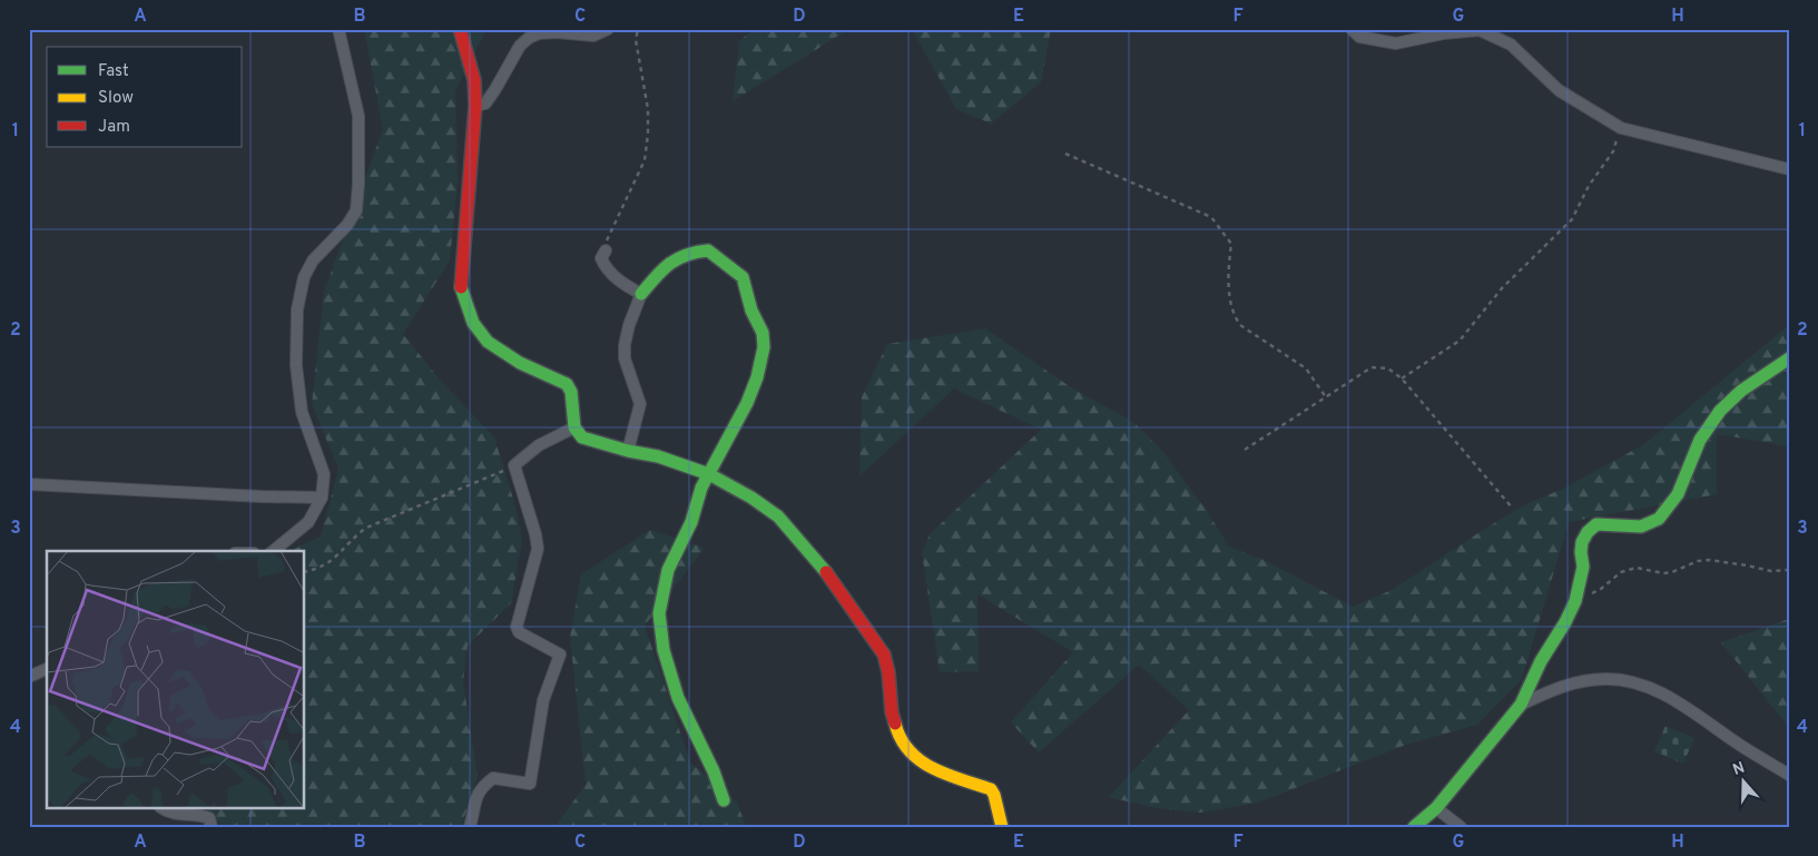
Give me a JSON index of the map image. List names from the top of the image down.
{
  "legend": ["Fast", "Slow", "Jam"],
  "north": "top",
  "grid": {
    "columns": [
      "A",
      "B",
      "C",
      "D",
      "E",
      "F",
      "G",
      "H"
    ],
    "rows": [
      "1",
      "2",
      "3",
      "4"
    ]
  }
}
